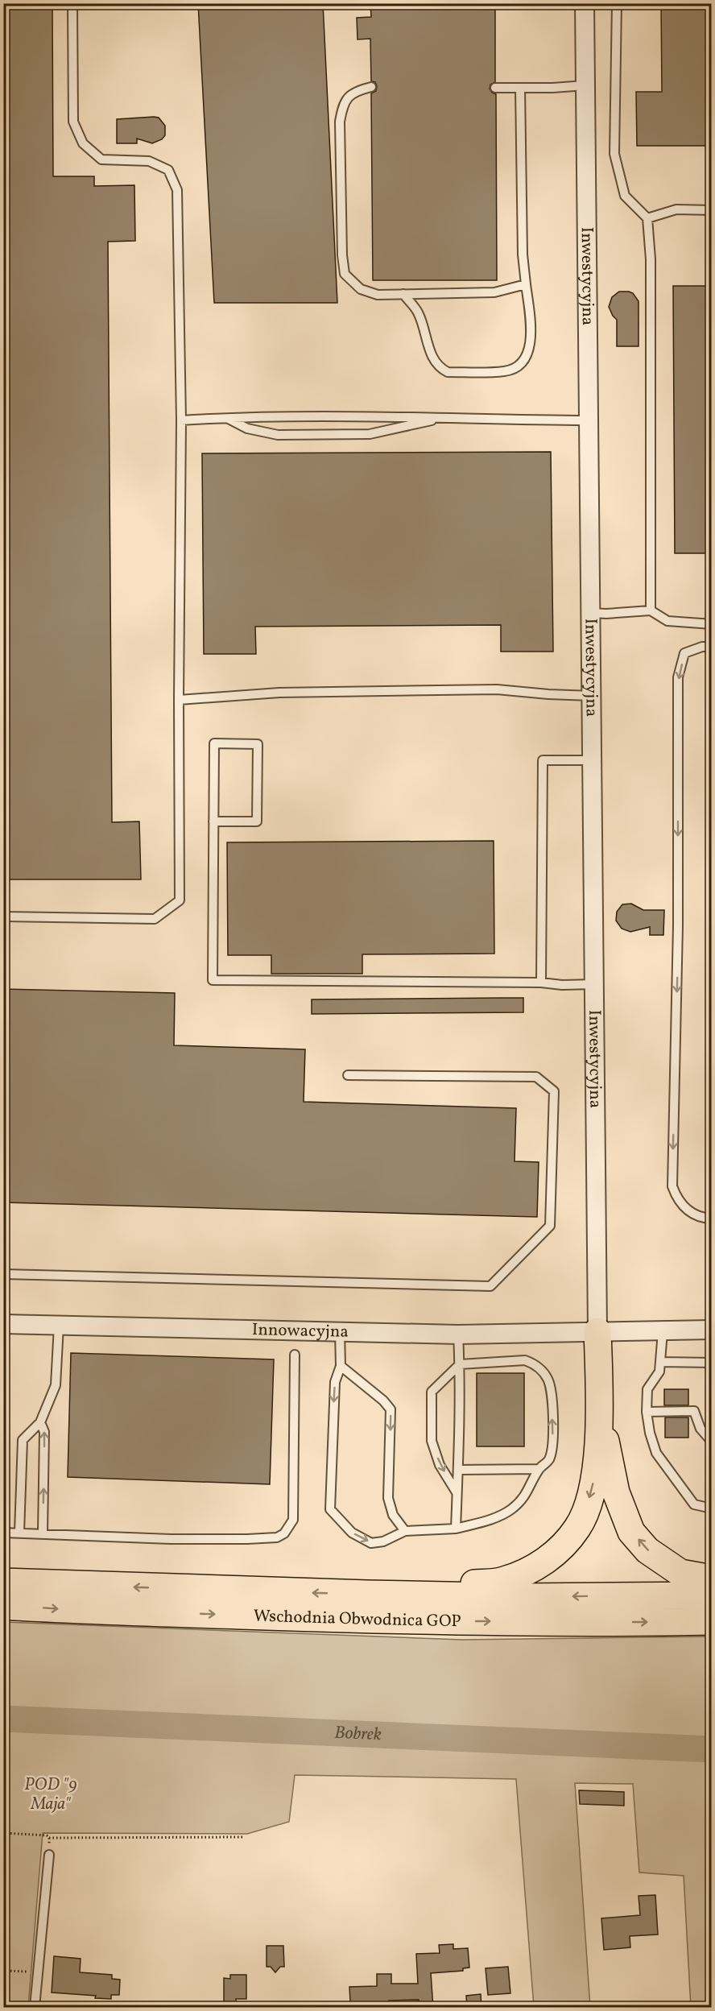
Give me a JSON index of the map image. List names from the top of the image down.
{
  "streets": {
    "highway": ["Wschodnia Obwodnica GOP"],
    "street": ["Inwestycyjna", "Innowacyjna"]
  },
  "crossings": [
    ["Inwestycyjna", "Innowacyjna"]
  ],
  "water": ["Bobrek"],
  "parks": ["POD \"9 Maja\""]
}
